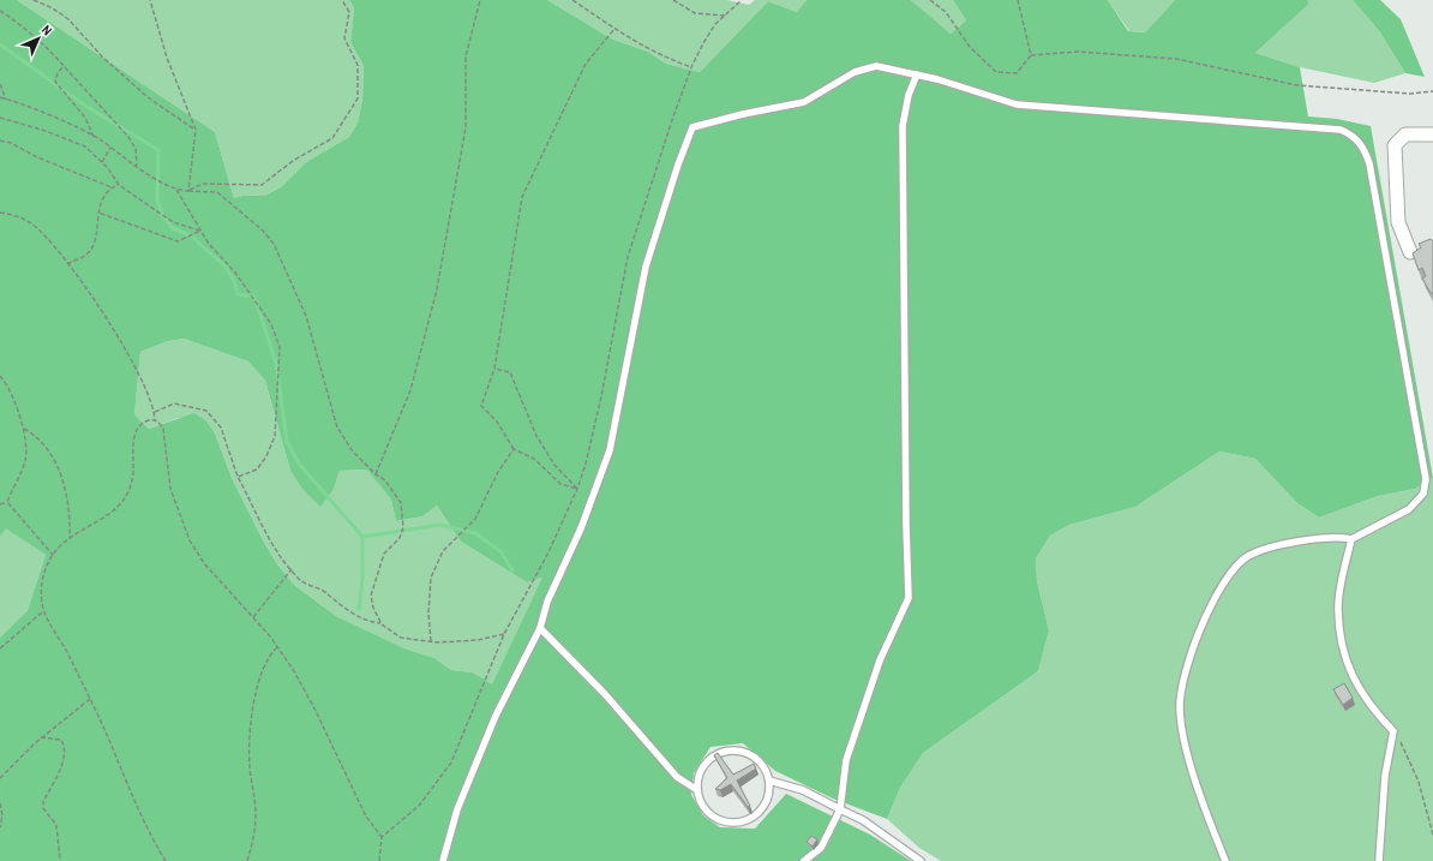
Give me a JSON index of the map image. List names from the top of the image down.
{
  "north": "top right"
}
